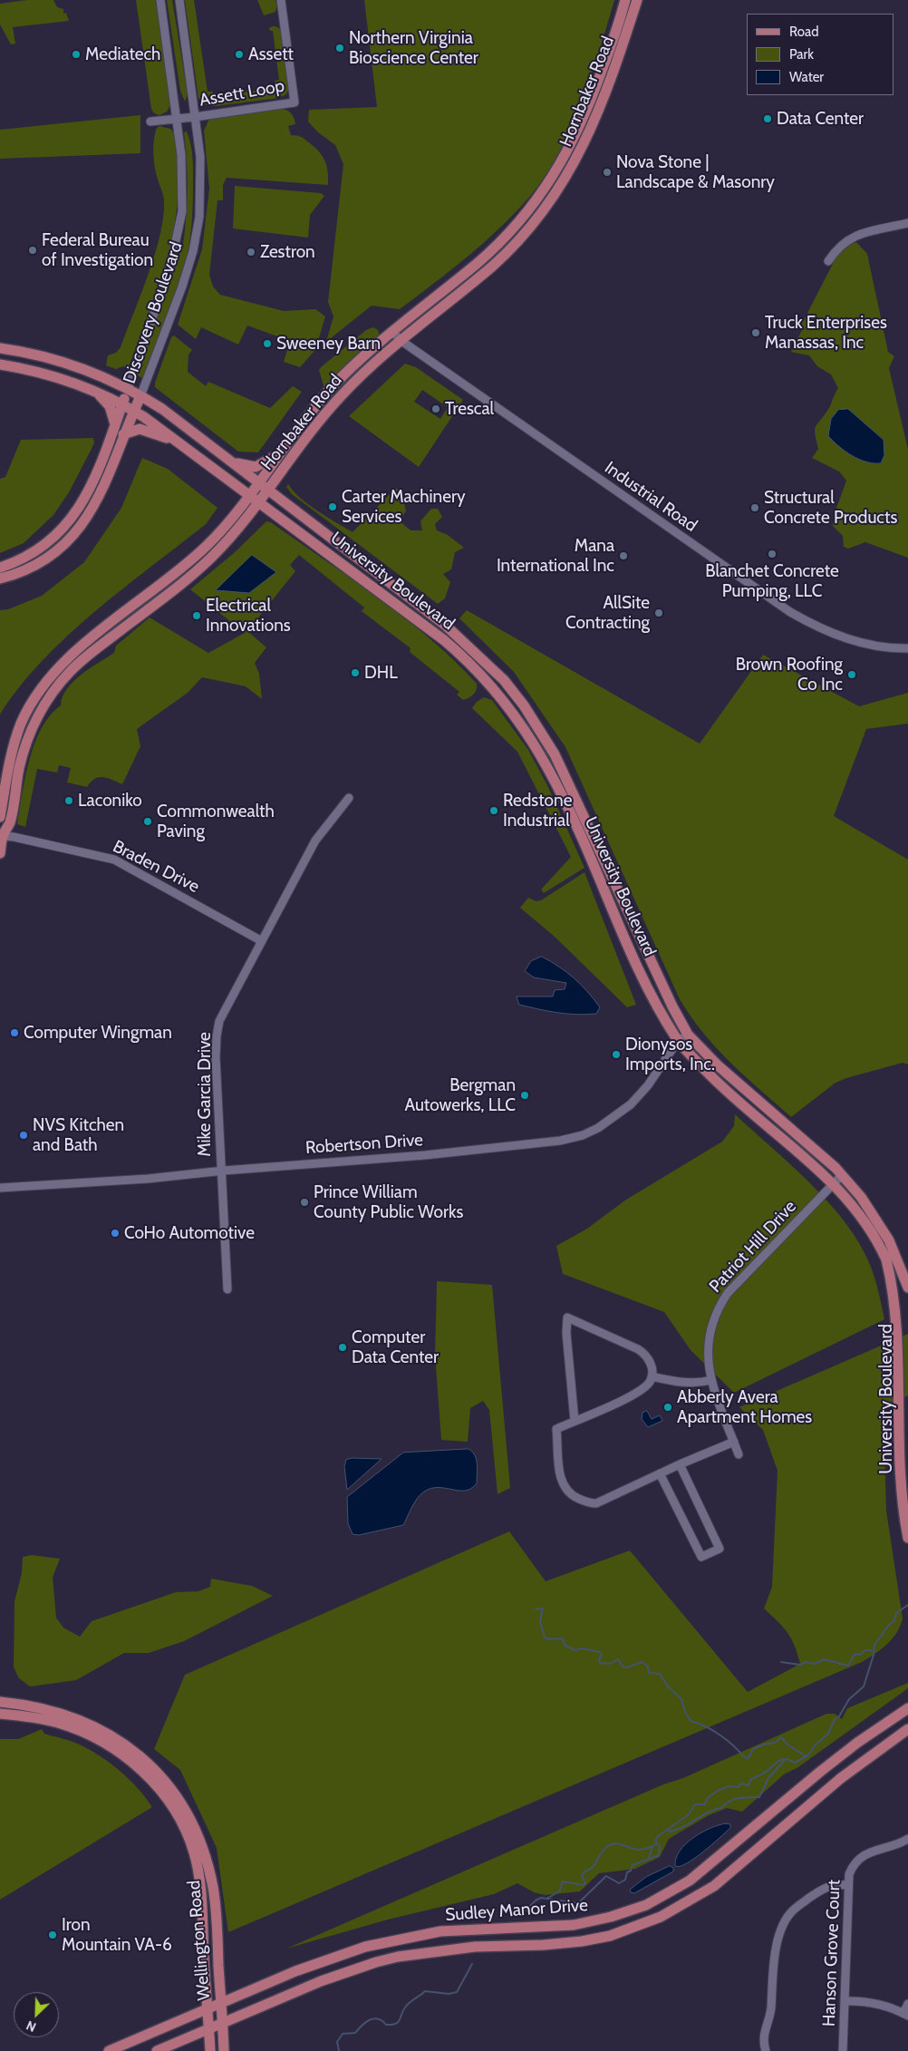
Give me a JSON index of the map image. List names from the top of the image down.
{
  "streets": {
    "main road": [
      "Hornbaker Road",
      "Discovery Boulevard",
      "University Boulevard",
      "Sudley Manor Drive",
      "Wellington Road"
    ],
    "street": [
      "Assett Loop",
      "Industrial Road",
      "Braden Drive",
      "Mike Garcia Drive",
      "Robertson Drive",
      "Patriot Hill Drive",
      "Hanson Grove Court"
    ]
  },
  "crossings": [
    ["Hornbaker Road", "Industrial Road"],
    ["Hornbaker Road", "University Boulevard"],
    ["Hornbaker Road", "Braden Drive"],
    ["Assett Loop", "Discovery Boulevard"],
    ["Discovery Boulevard", "University Boulevard"],
    ["University Boulevard", "Robertson Drive"],
    ["University Boulevard", "Patriot Hill Drive"],
    ["Braden Drive", "Mike Garcia Drive"],
    ["Mike Garcia Drive", "Robertson Drive"],
    ["Sudley Manor Drive", "Wellington Road"]
  ],
  "places": [
    "Northern Virginia Bioscience Center",
    "Mediatech",
    "Assett",
    "Data Center",
    "Nova Stone | Landscape & Masonry",
    "Federal Bureau of Investigation",
    "Zestron",
    "Truck Enterprises Manassas, Inc",
    "Sweeney Barn",
    "Trescal",
    "Carter Machinery Services",
    "Structural Concrete Products",
    "Blanchet Concrete Pumping, LLC",
    "Mana International Inc",
    "AllSite Contracting",
    "Electrical Innovations",
    "DHL",
    "Brown Roofing Co Inc",
    "Laconiko",
    "Redstone Industrial",
    "Commonwealth Paving",
    "Computer Wingman",
    "Dionysos Imports, Inc.",
    "Bergman Autowerks, LLC",
    "NVS Kitchen and Bath",
    "Prince William County Public Works",
    "CoHo Automotive",
    "Computer Data Center",
    "Abberly Avera Apartment Homes",
    "Iron Mountain VA-6"
  ],
  "legend": ["Road", "Park", "Water"],
  "north": "bottom left"
}
